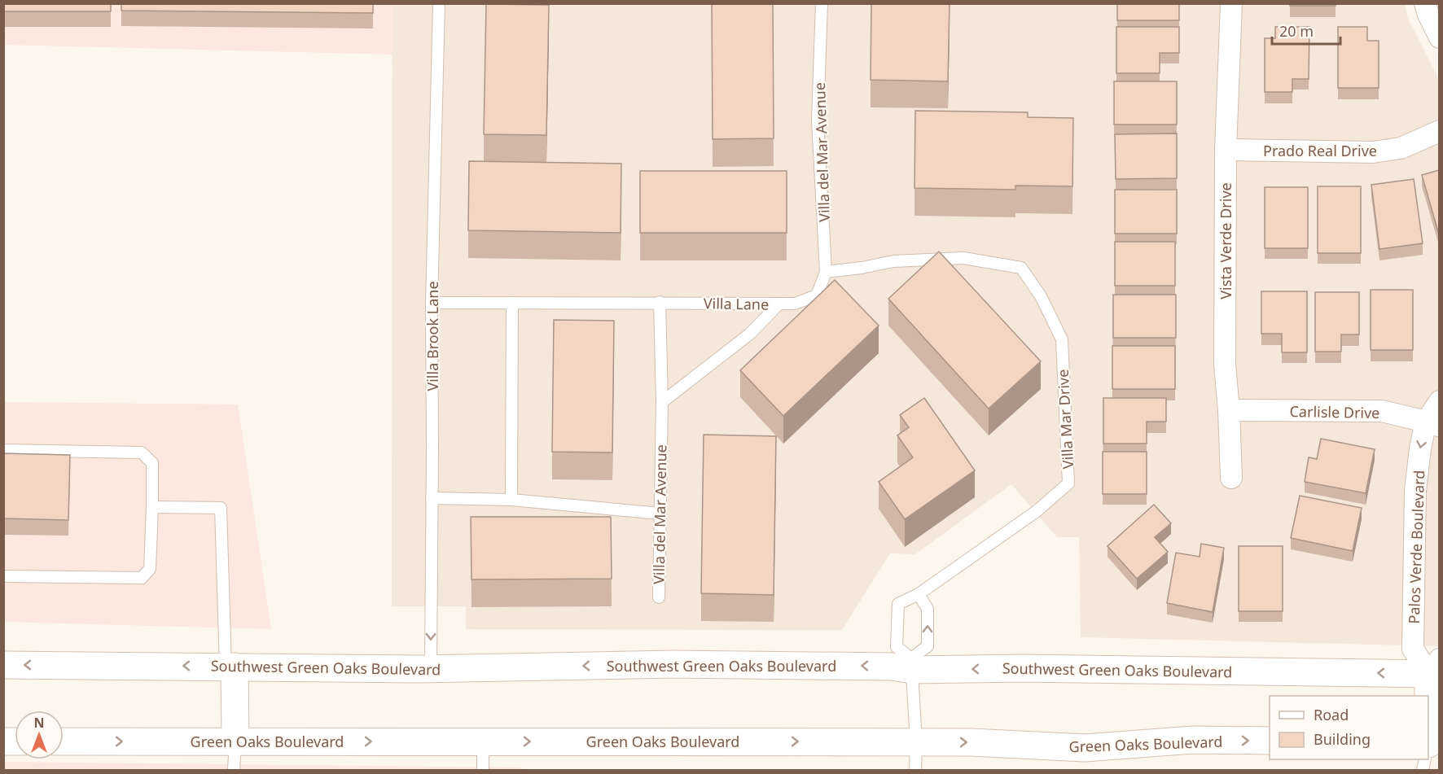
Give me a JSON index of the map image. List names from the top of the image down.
{
  "streets": {
    "main road": ["Southwest Green Oaks Boulevard", "Green Oaks Boulevard"],
    "street": [
      "Prado Real Drive",
      "Vista Verde Drive",
      "Carlisle Drive",
      "Palos Verde Boulevard"
    ],
    "lane": [
      "Villa del Mar Avenue",
      "Villa Lane",
      "Villa Brook Lane",
      "Villa Mar Drive"
    ]
  },
  "crossings": [
    ["Prado Real Drive", "Vista Verde Drive"],
    ["Villa del Mar Avenue", "Villa Lane"],
    ["Villa del Mar Avenue", "Villa Mar Drive"],
    ["Vista Verde Drive", "Carlisle Drive"],
    ["Villa Lane", "Villa Brook Lane"],
    ["Villa Lane", "Villa Mar Drive"],
    ["Villa Brook Lane", "Southwest Green Oaks Boulevard"],
    ["Carlisle Drive", "Palos Verde Boulevard"],
    ["Villa Mar Drive", "Southwest Green Oaks Boulevard"],
    ["Palos Verde Boulevard", "Southwest Green Oaks Boulevard"]
  ],
  "one_way": ["Palos Verde Boulevard", "Southwest Green Oaks Boulevard", "Green Oaks Boulevard"],
  "legend": ["Road", "Building"],
  "scale_bar": "20 m",
  "north": "top"
}
